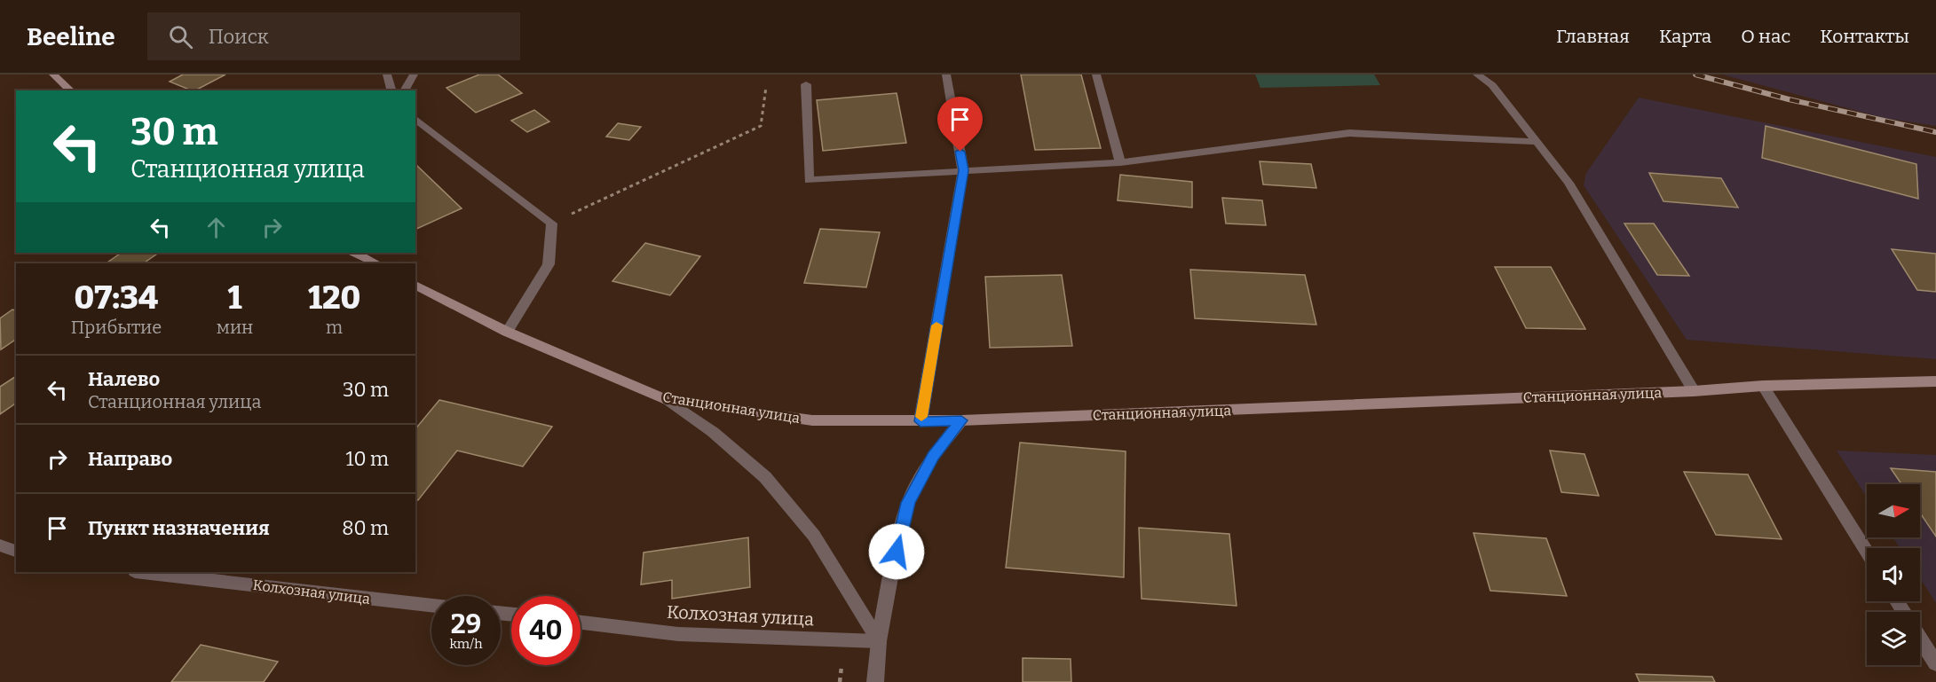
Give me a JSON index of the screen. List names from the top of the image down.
{
  "streets": {
    "main road": ["Станционная улица"],
    "street": ["Колхозная улица"]
  },
  "north": "right",
  "page": {
    "header": "Beeline",
    "search": "Поиск",
    "nav": [
      "Главная",
      "Карта",
      "О нас",
      "Контакты"
    ],
    "turn": ["30 m", "Станционная улица"],
    "eta": [
      "07:34",
      "Прибытие",
      "1",
      "мин",
      "120",
      "m"
    ],
    "list": [
      {
        "name": "Налево",
        "note": "Станционная улица",
        "value": "30 m"
      },
      {
        "name": "Направо",
        "value": "10 m"
      },
      {
        "name": "Пункт назначения",
        "value": "80 m"
      }
    ],
    "speed": "29 km/h",
    "limit": "40"
  }
}
